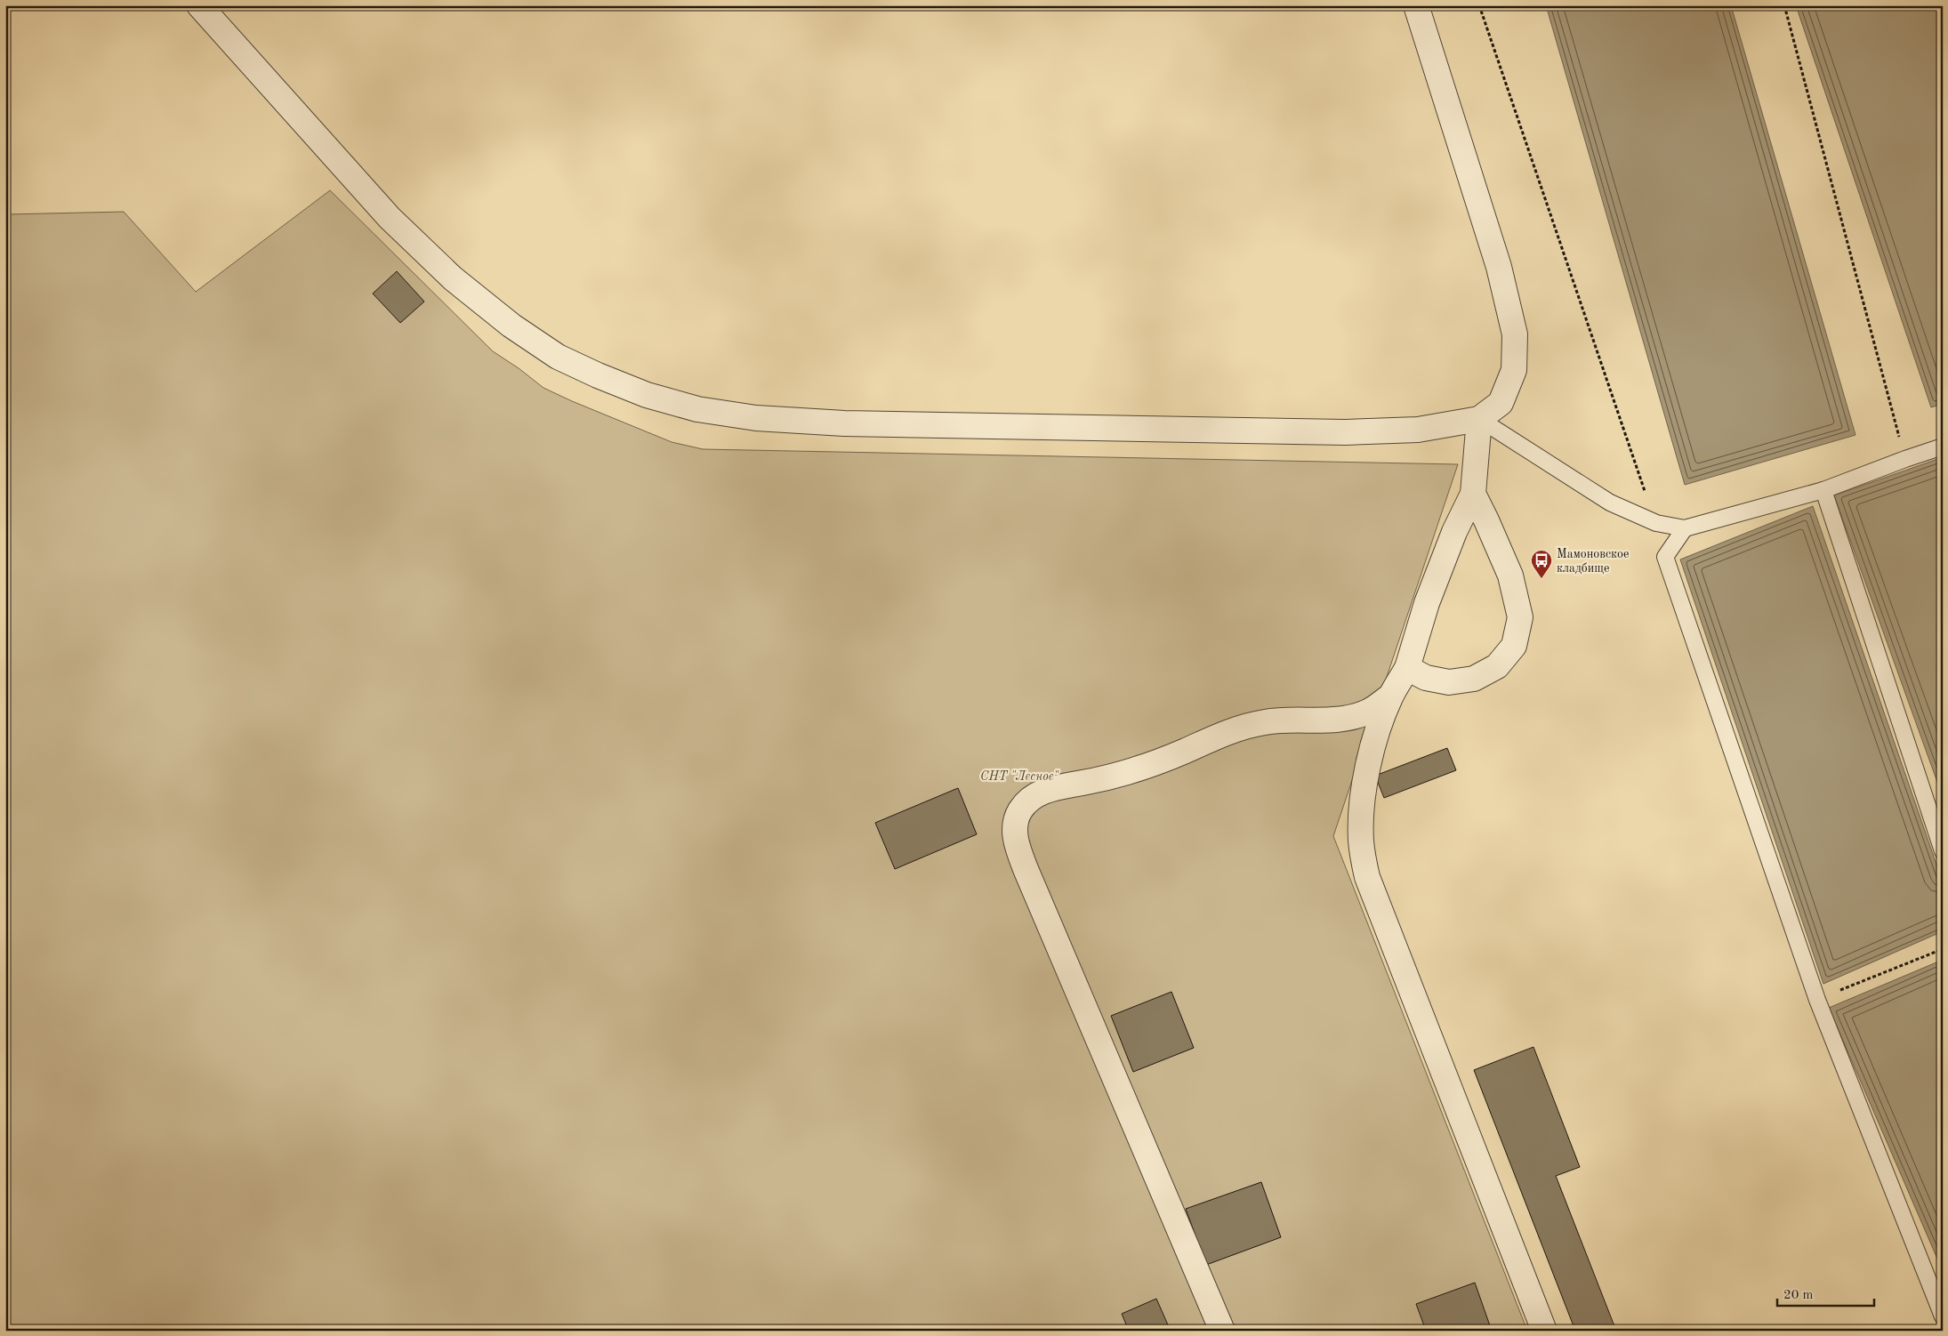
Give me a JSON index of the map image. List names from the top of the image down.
{
  "parks": ["СНТ \"Лесное\""],
  "places": {
    "bus stop": ["Мамоновское кладбище"]
  },
  "scale_bar": "20 m"
}
